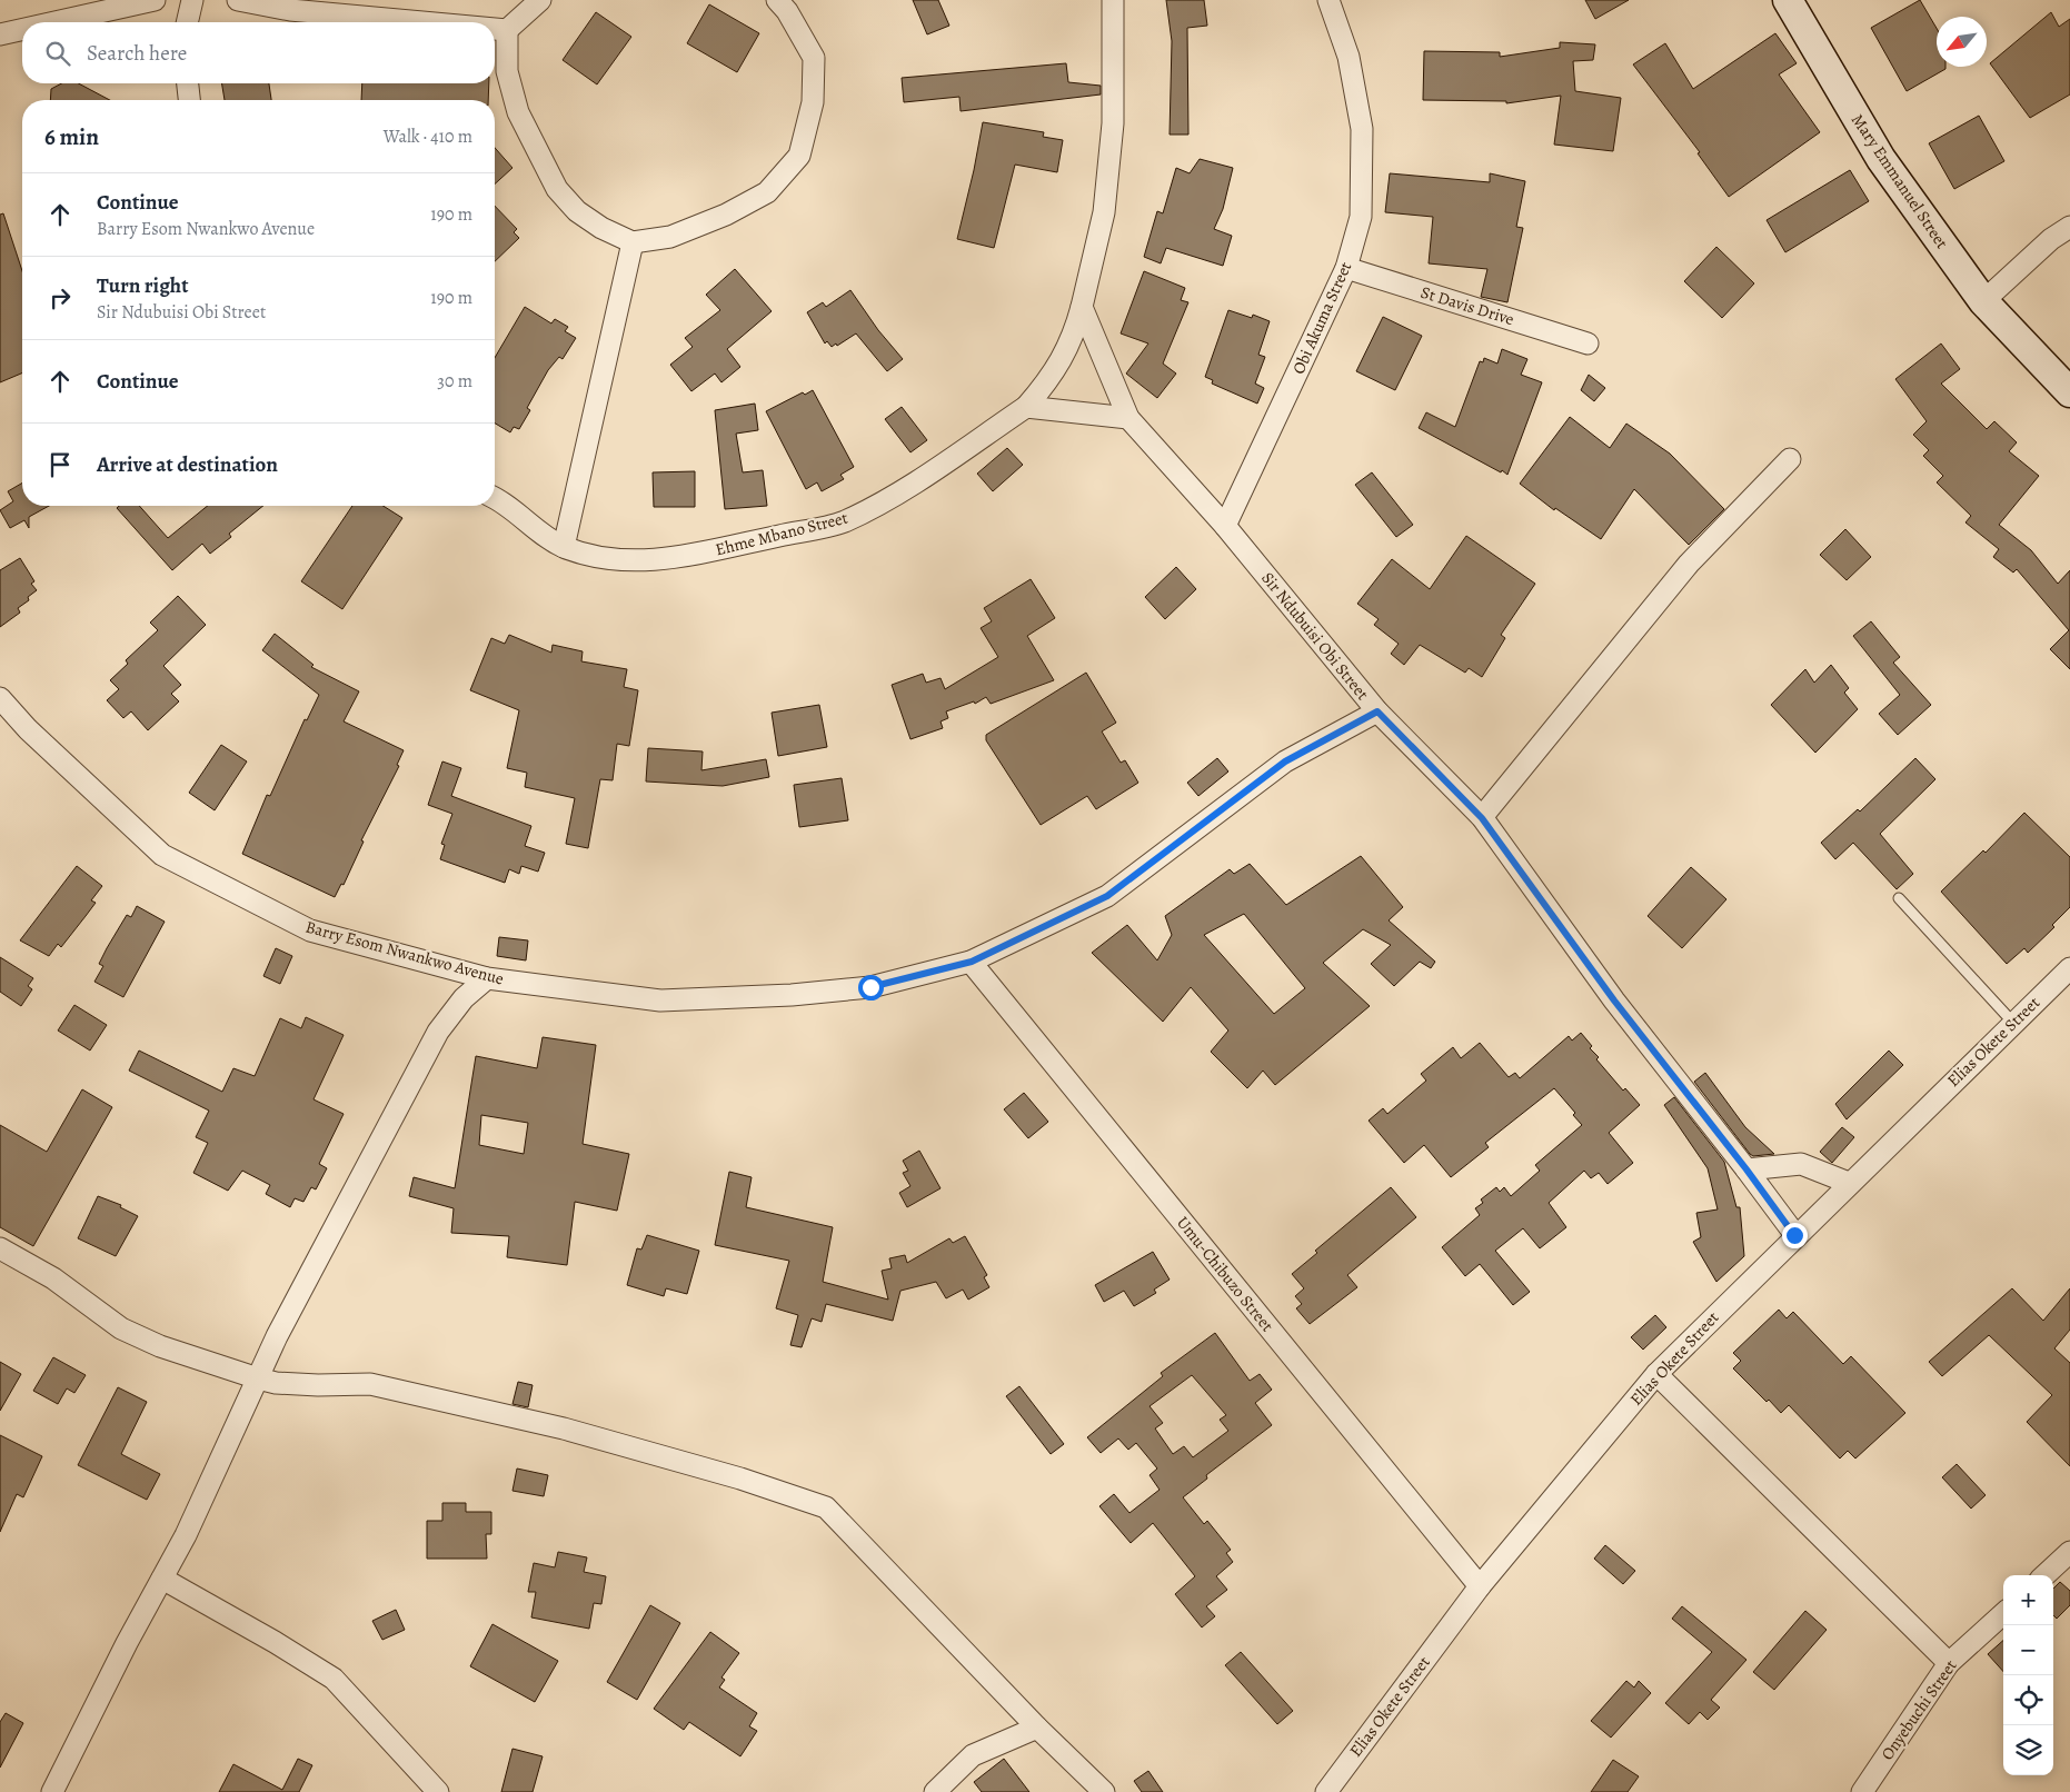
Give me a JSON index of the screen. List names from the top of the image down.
{
  "streets": {
    "street": [
      "Mary Emmanuel Street",
      "St Davis Drive",
      "Obi Akuma Street",
      "Ehme Mbano Street",
      "Sir Ndubuisi Obi Street",
      "Barry Esom Nwankwo Avenue",
      "Elias Okete Street",
      "Umu-Chibuzo Street",
      "Onyebuchi Street"
    ]
  },
  "crossings": [
    ["St Davis Drive", "Obi Akuma Street"],
    ["Obi Akuma Street", "Sir Ndubuisi Obi Street"],
    ["Ehme Mbano Street", "Sir Ndubuisi Obi Street"],
    ["Sir Ndubuisi Obi Street", "Barry Esom Nwankwo Avenue"],
    ["Sir Ndubuisi Obi Street", "Elias Okete Street"],
    ["Barry Esom Nwankwo Avenue", "Umu-Chibuzo Street"],
    ["Elias Okete Street", "Umu-Chibuzo Street"]
  ],
  "north": "bottom left",
  "page": {
    "search": "Search here",
    "heading": ["6 min", "Walk · 410 m"],
    "list": [
      ["Continue", "Barry Esom Nwankwo Avenue", "190 m"],
      ["Turn right", "Sir Ndubuisi Obi Street", "190 m"],
      ["Continue", "30 m"],
      "Arrive at destination"
    ],
    "map_buttons": ["+", "−"]
  }
}
